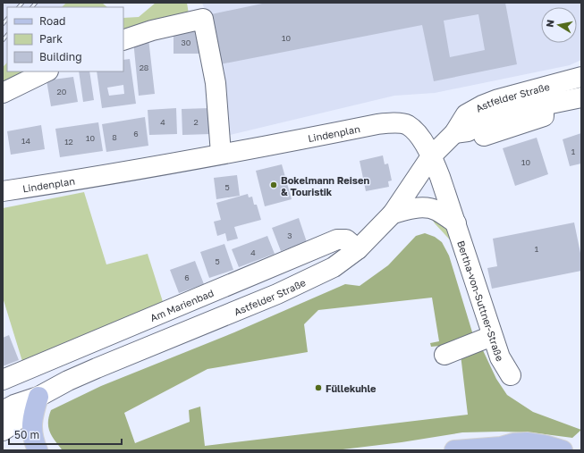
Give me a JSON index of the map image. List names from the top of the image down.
{
  "streets": {
    "street": [
      "Astfelder Straße",
      "Lindenplan",
      "Bertha-von-Suttner-Straße",
      "Am Marienbad"
    ]
  },
  "crossings": [
    ["Astfelder Straße", "Lindenplan"],
    ["Astfelder Straße", "Bertha-von-Suttner-Straße"],
    ["Astfelder Straße", "Am Marienbad"],
    ["Lindenplan", "Bertha-von-Suttner-Straße"]
  ],
  "places": ["Bokelmann Reisen & Touristik", "Füllekuhle"],
  "house_numbers": [
    "10",
    "30",
    "28",
    "20",
    "4",
    "2",
    "6",
    "8",
    "10",
    "14",
    "12",
    "1",
    "10",
    "5",
    "3",
    "1",
    "4",
    "5",
    "6"
  ],
  "legend": ["Road", "Park", "Building"],
  "scale_bar": "50 m",
  "north": "left"
}
